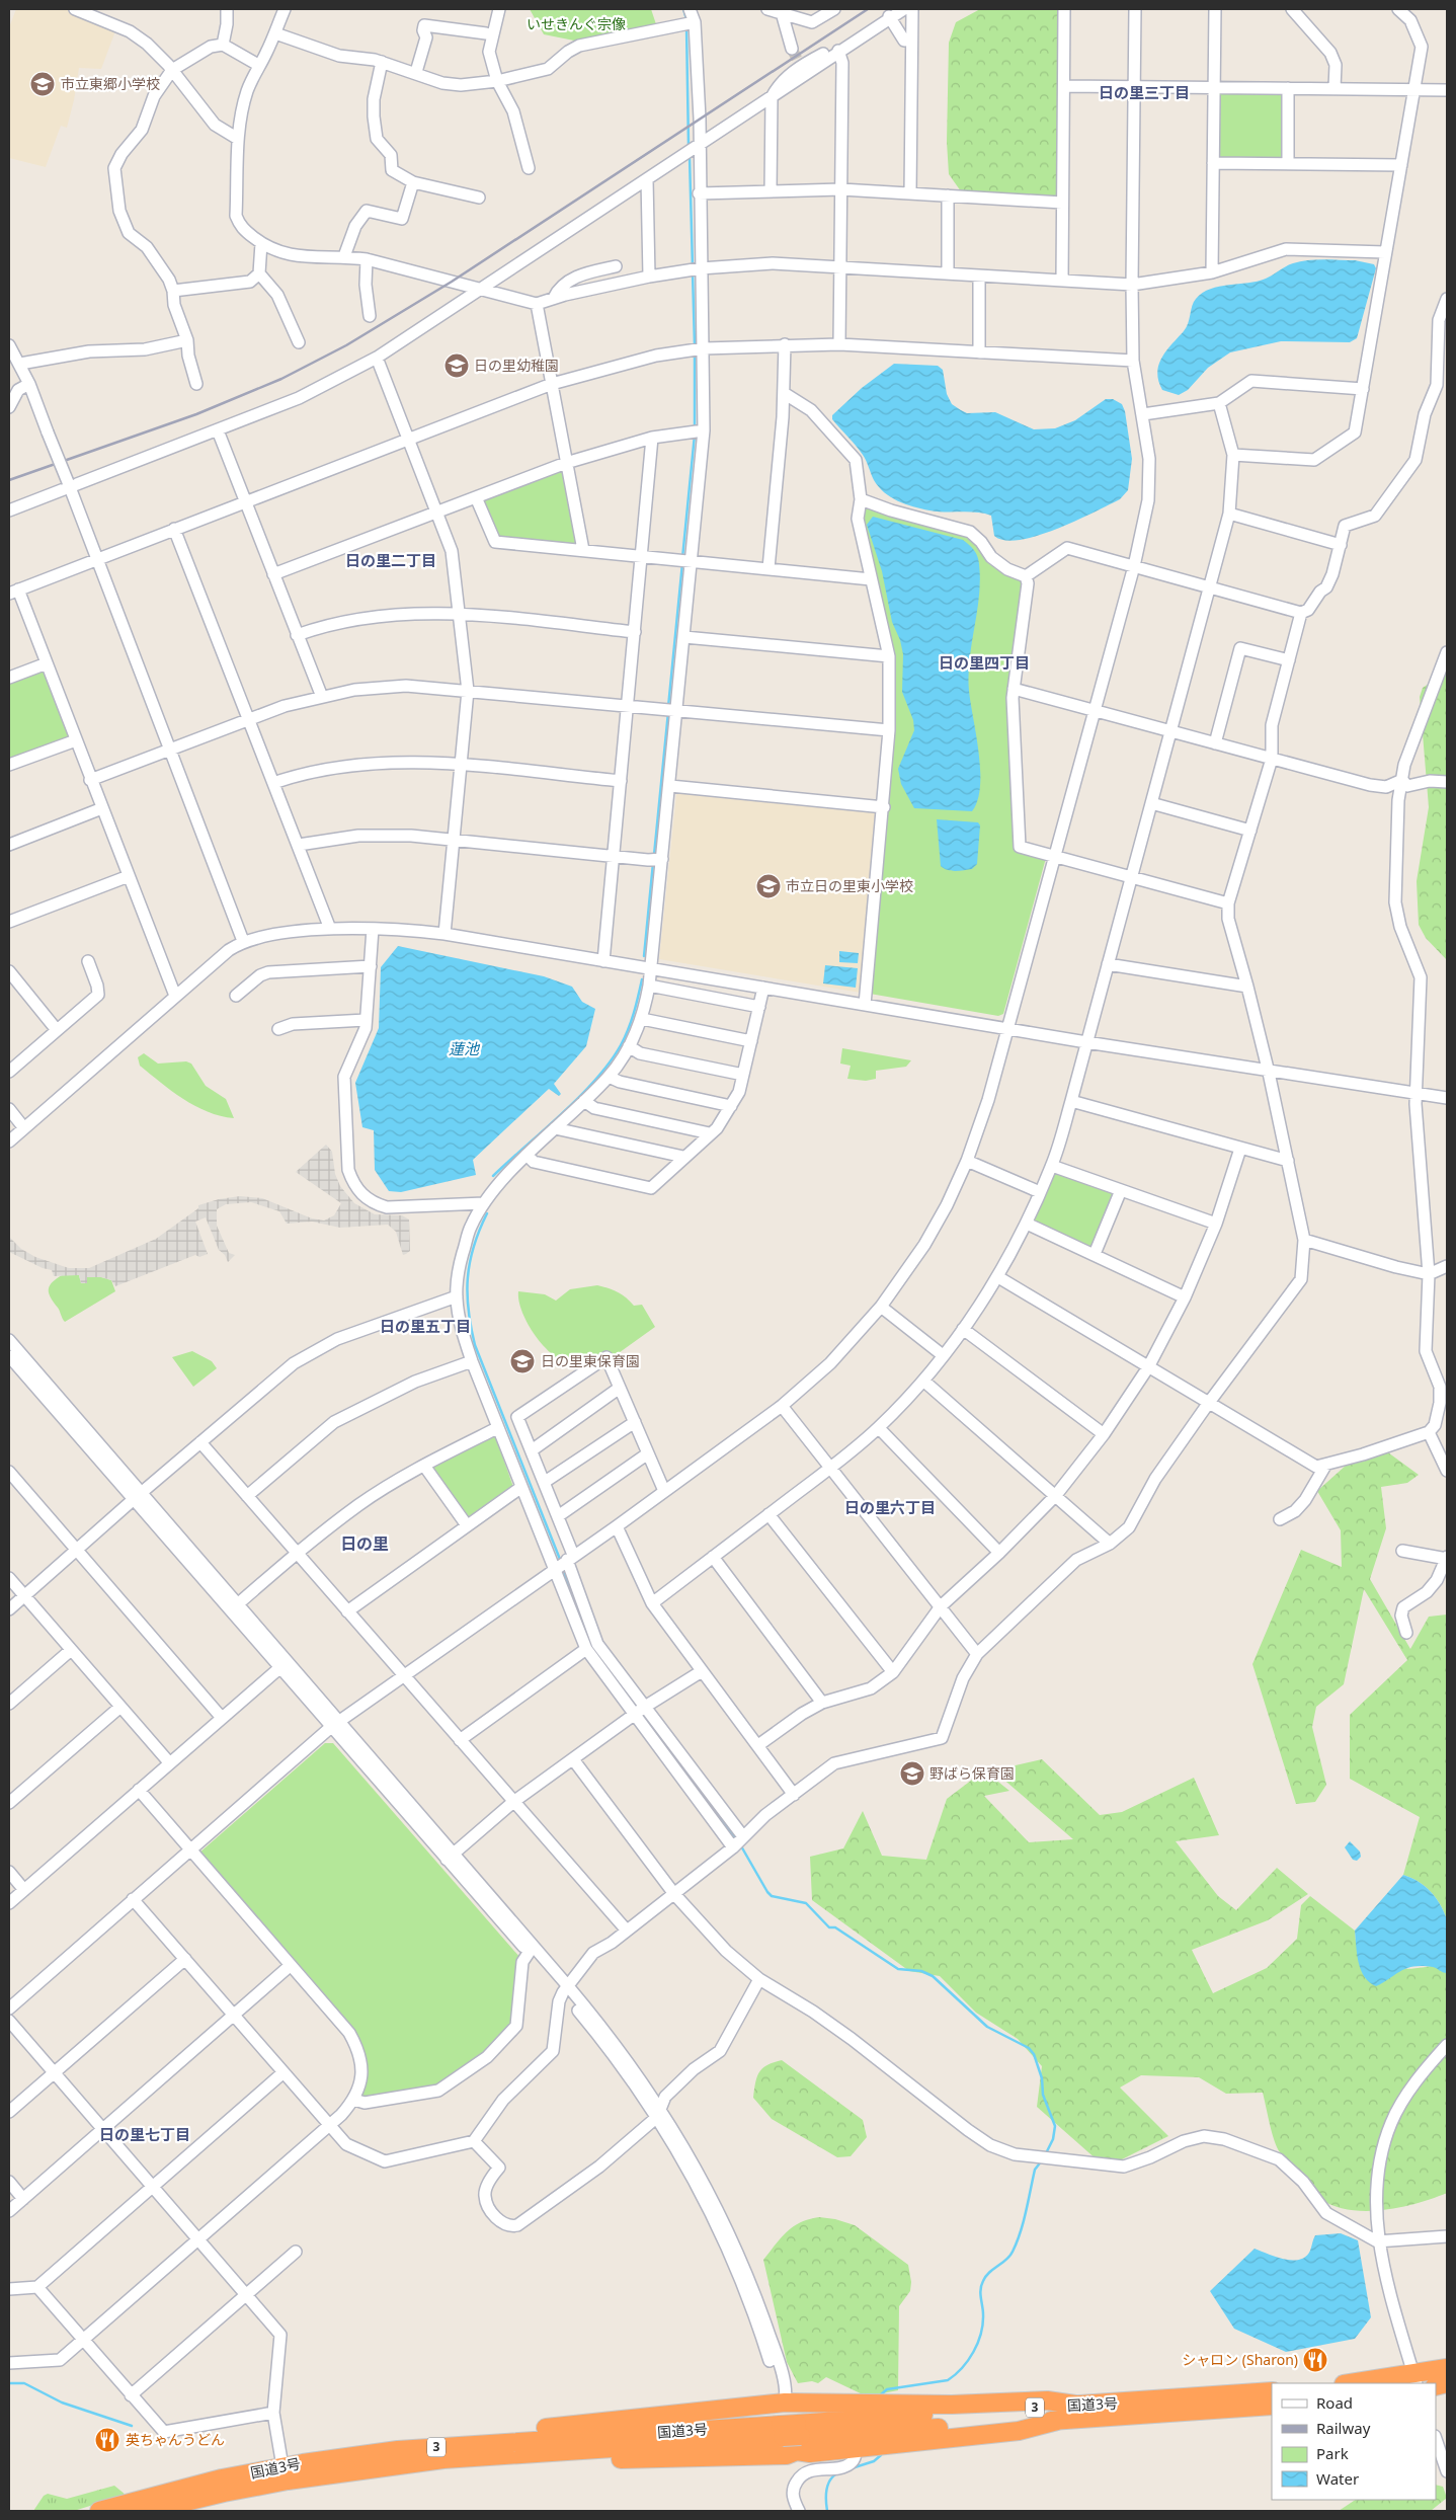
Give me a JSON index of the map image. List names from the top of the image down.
{
  "streets": {
    "highway": ["国道3号", "3"]
  },
  "districts": [
    "日の里三丁目",
    "日の里二丁目",
    "日の里四丁目",
    "日の里五丁目",
    "日の里六丁目",
    "日の里",
    "日の里七丁目"
  ],
  "water": ["蓮池"],
  "parks": ["いせきんぐ宗像"],
  "places": {
    "school or university": [
      "市立東郷小学校",
      "日の里幼稚園",
      "市立日の里東小学校",
      "日の里東保育園",
      "野ばら保育園"
    ],
    "restaurant": ["シャロン (Sharon)", "英ちゃんうどん"]
  },
  "legend": [
    "Road",
    "Railway",
    "Park",
    "Water"
  ]
}
